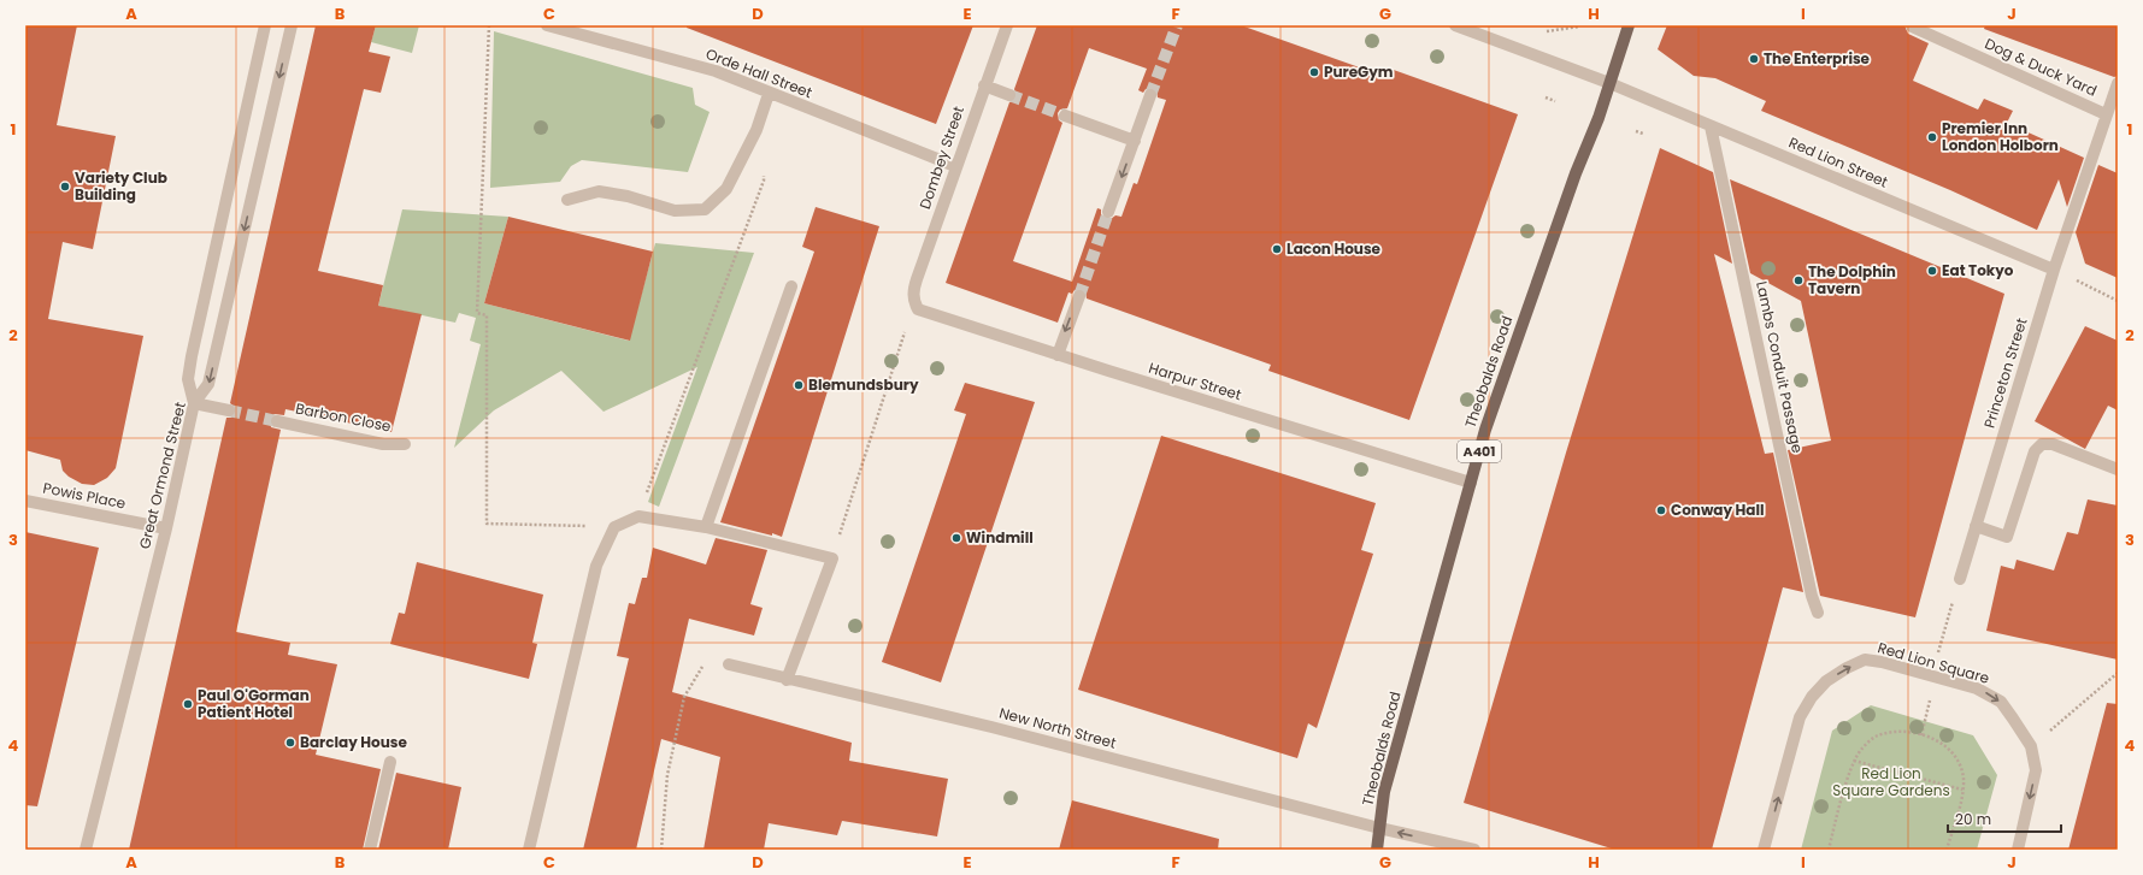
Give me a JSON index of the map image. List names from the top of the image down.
{
  "streets": {
    "main road": ["Theobalds Road", "A401"],
    "street": [
      "Dog & Duck Yard",
      "Orde Hall Street",
      "Dombey Street",
      "Red Lion Street",
      "Lambs Conduit Passage",
      "Princeton Street",
      "Harpur Street",
      "Barbon Close",
      "Great Ormond Street",
      "Powis Place",
      "Red Lion Square",
      "New North Street"
    ]
  },
  "crossings": [
    ["Dog & Duck Yard", "Princeton Street"],
    ["Orde Hall Street", "Dombey Street"],
    ["Dombey Street", "Harpur Street"],
    ["Red Lion Street", "Lambs Conduit Passage"],
    ["Red Lion Street", "Theobalds Road"],
    ["Red Lion Street", "Princeton Street"],
    ["Theobalds Road", "Harpur Street"],
    ["Theobalds Road", "New North Street"],
    ["Great Ormond Street", "Powis Place"]
  ],
  "parks": ["Red Lion Square Gardens"],
  "places": [
    "The Enterprise",
    "PureGym",
    "Premier Inn London Holborn",
    "Variety Club Building",
    "Lacon House",
    "Eat Tokyo",
    "The Dolphin Tavern",
    "Blemundsbury",
    "Conway Hall",
    "Windmill",
    "Paul O'Gorman Patient Hotel",
    "Barclay House"
  ],
  "scale_bar": "20 m",
  "grid": {
    "columns": [
      "A",
      "B",
      "C",
      "D",
      "E",
      "F",
      "G",
      "H",
      "I",
      "J"
    ],
    "rows": [
      "1",
      "2",
      "3",
      "4"
    ]
  }
}
